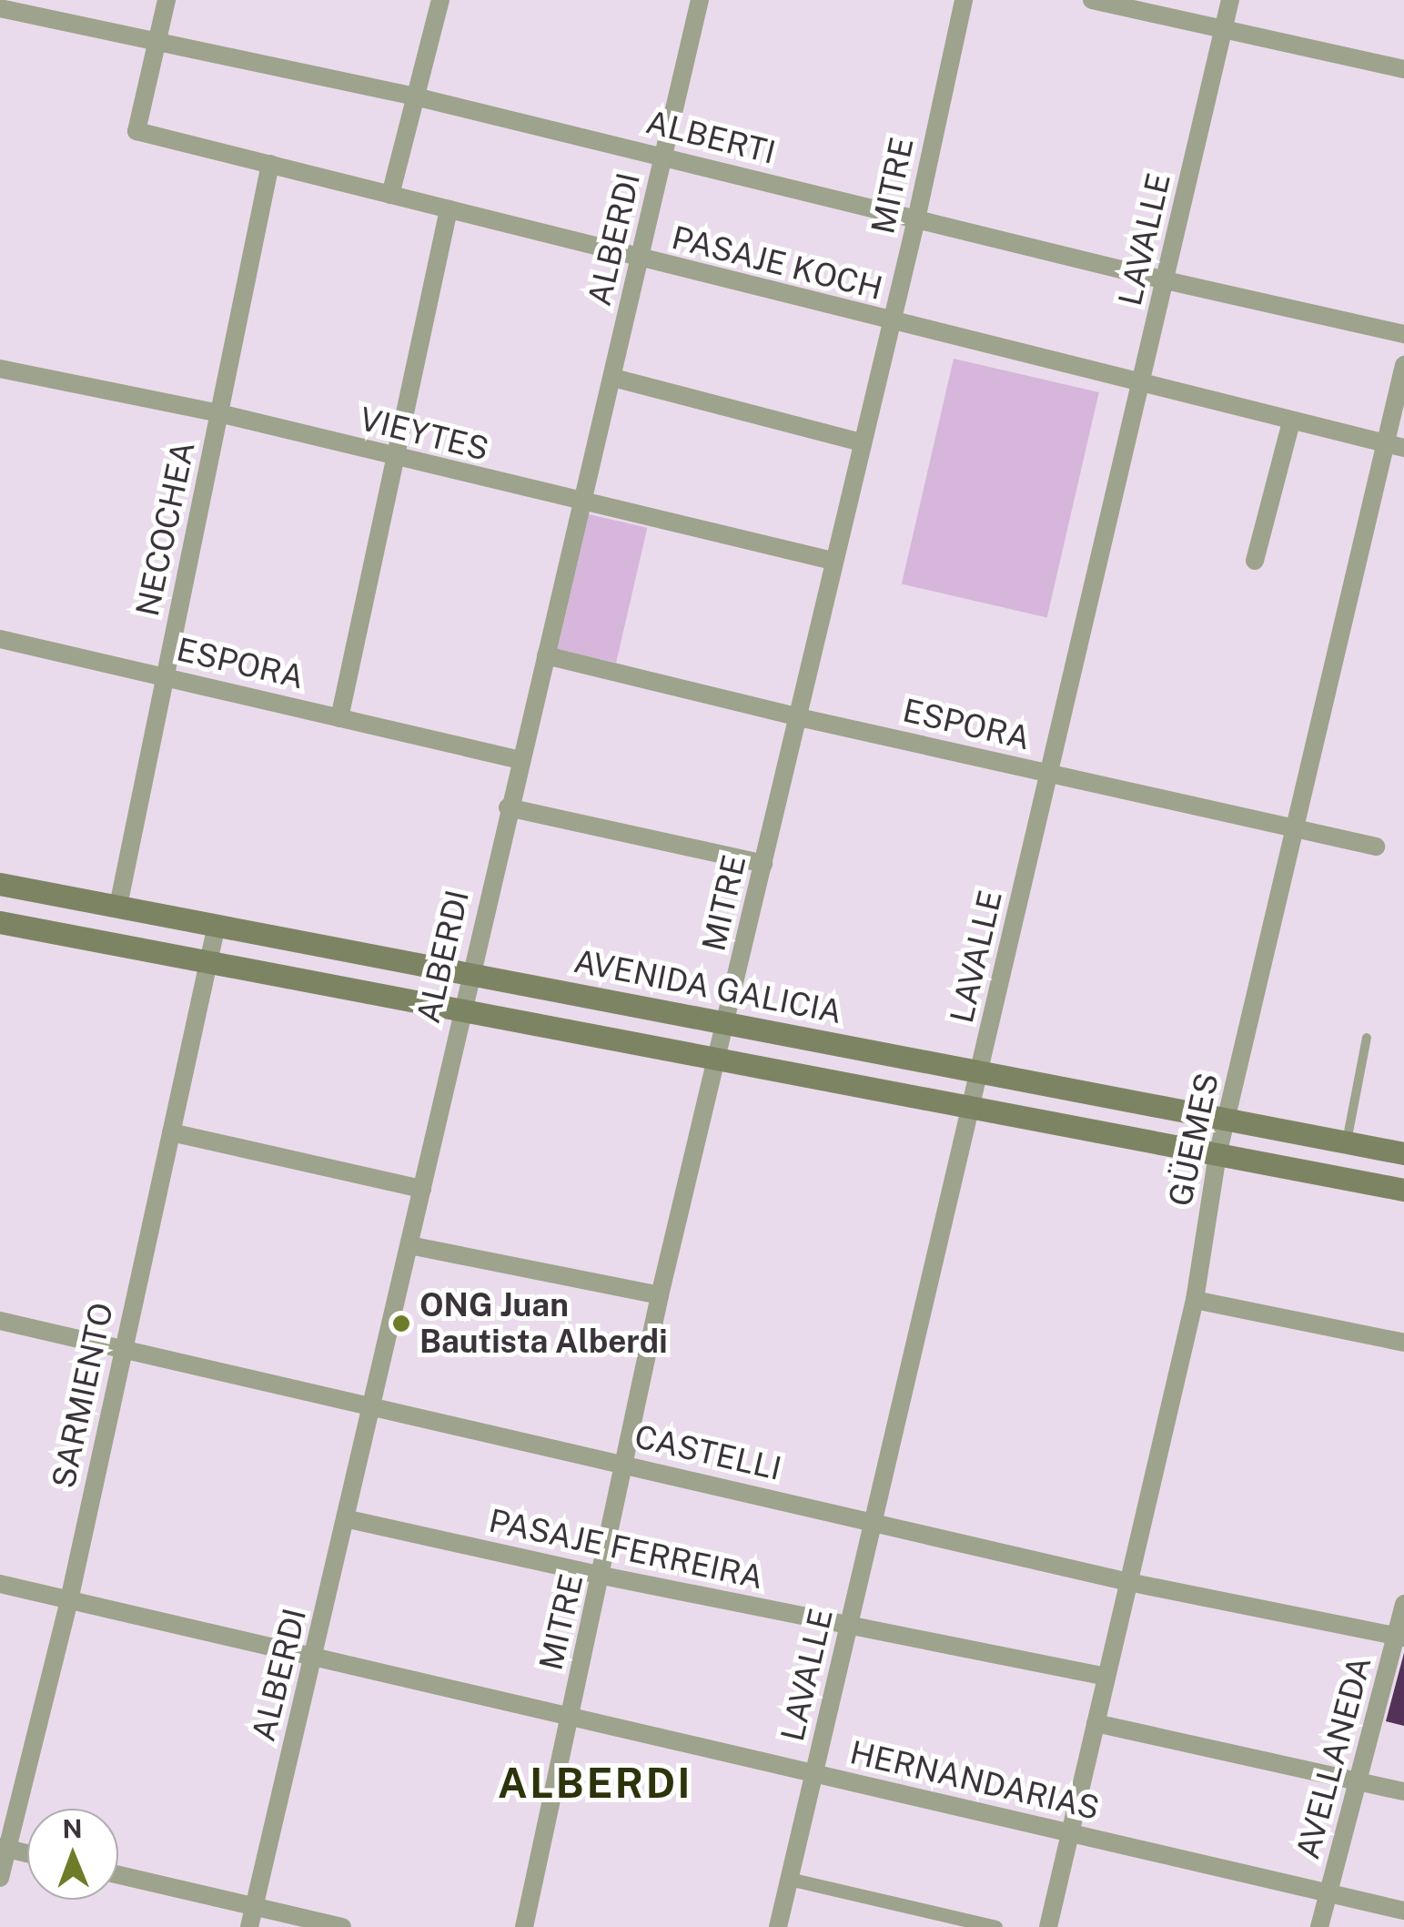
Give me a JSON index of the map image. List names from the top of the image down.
{
  "streets": {
    "main road": ["AVENIDA GALICIA"],
    "street": [
      "ALBERTI",
      "MITRE",
      "ALBERDI",
      "LAVALLE",
      "PASAJE KOCH",
      "VIEYTES",
      "NECOCHEA",
      "ESPORA",
      "GÜEMES",
      "SARMIENTO",
      "CASTELLI",
      "PASAJE FERREIRA",
      "AVELLANEDA",
      "HERNANDARIAS"
    ]
  },
  "crossings": [
    ["ALBERTI", "MITRE"],
    ["ALBERTI", "ALBERDI"],
    ["ALBERTI", "LAVALLE"],
    ["ALBERTI", "PASAJE KOCH"],
    ["MITRE", "PASAJE KOCH"],
    ["MITRE", "VIEYTES"],
    ["MITRE", "ESPORA"],
    ["MITRE", "AVENIDA GALICIA"],
    ["MITRE", "CASTELLI"],
    ["MITRE", "PASAJE FERREIRA"],
    ["MITRE", "HERNANDARIAS"],
    ["ALBERDI", "PASAJE KOCH"],
    ["ALBERDI", "VIEYTES"],
    ["ALBERDI", "ESPORA"],
    ["ALBERDI", "AVENIDA GALICIA"],
    ["ALBERDI", "CASTELLI"],
    ["ALBERDI", "PASAJE FERREIRA"],
    ["ALBERDI", "HERNANDARIAS"],
    ["LAVALLE", "PASAJE KOCH"],
    ["LAVALLE", "ESPORA"],
    ["LAVALLE", "AVENIDA GALICIA"],
    ["LAVALLE", "CASTELLI"],
    ["LAVALLE", "PASAJE FERREIRA"],
    ["LAVALLE", "HERNANDARIAS"],
    ["PASAJE KOCH", "NECOCHEA"],
    ["PASAJE KOCH", "GÜEMES"],
    ["VIEYTES", "NECOCHEA"],
    ["NECOCHEA", "ESPORA"],
    ["NECOCHEA", "AVENIDA GALICIA"],
    ["ESPORA", "GÜEMES"],
    ["AVENIDA GALICIA", "GÜEMES"],
    ["AVENIDA GALICIA", "SARMIENTO"],
    ["GÜEMES", "CASTELLI"],
    ["GÜEMES", "PASAJE FERREIRA"],
    ["GÜEMES", "HERNANDARIAS"],
    ["SARMIENTO", "CASTELLI"],
    ["SARMIENTO", "HERNANDARIAS"],
    ["CASTELLI", "AVELLANEDA"],
    ["AVELLANEDA", "HERNANDARIAS"]
  ],
  "districts": ["ALBERDI"],
  "places": ["ONG Juan Bautista Alberdi"],
  "north": "top"
}
